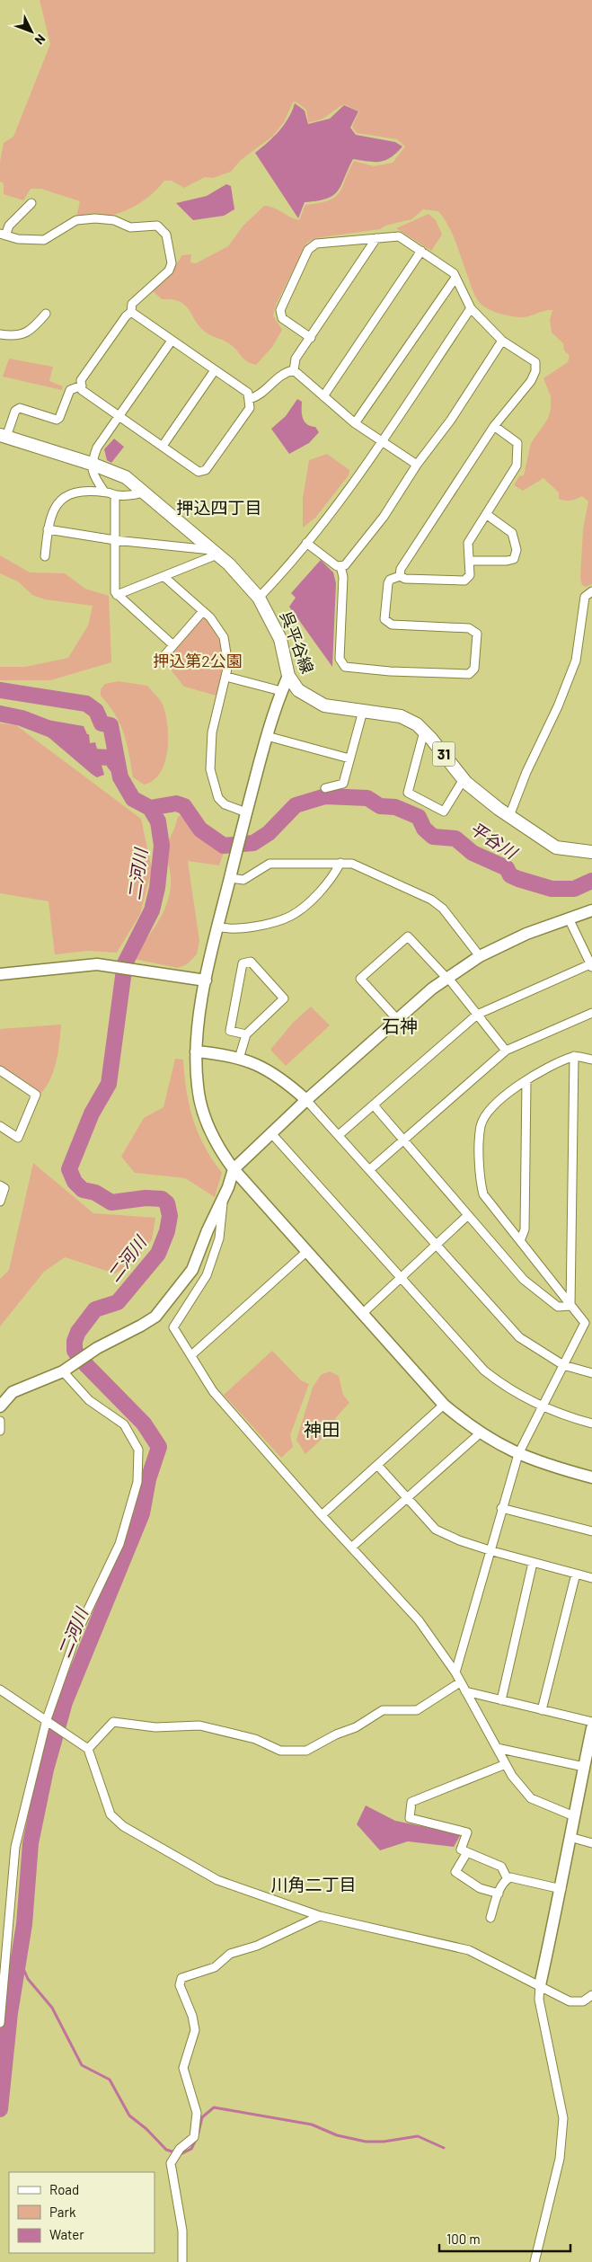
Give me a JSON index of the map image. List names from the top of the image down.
{
  "streets": {
    "main road": ["呉平谷線", "31"]
  },
  "districts": [
    "押込四丁目",
    "石神",
    "神田",
    "川角二丁目"
  ],
  "water": ["平谷川", "二河川"],
  "parks": ["押込第2公園"],
  "legend": ["Road", "Park", "Water"],
  "scale_bar": "100 m",
  "north": "bottom right"
}
